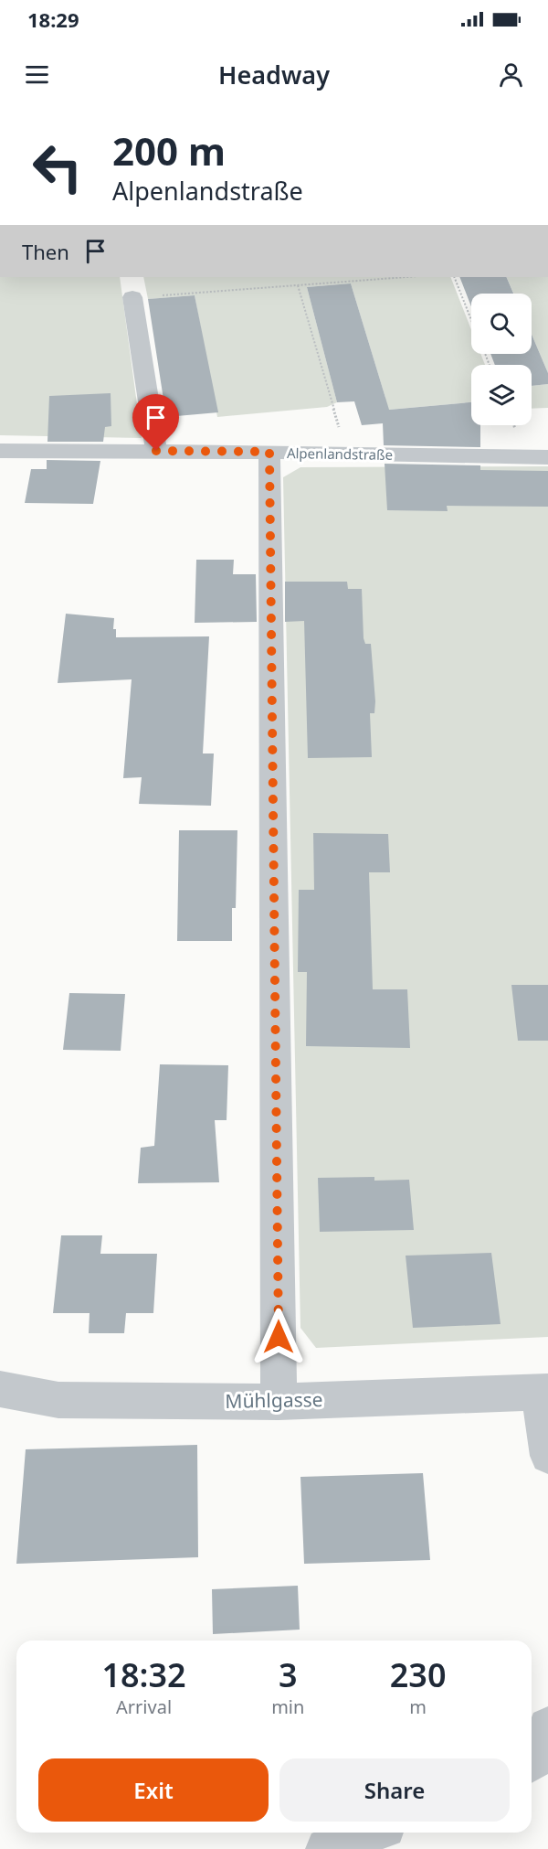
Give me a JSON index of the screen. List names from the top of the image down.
{
  "streets": {
    "street": ["Alpenlandstraße", "Mühlgasse"]
  },
  "page": {
    "status": "18:29",
    "header": "Headway",
    "turn": ["200 m", "Alpenlandstraße"],
    "then": "Then",
    "eta": [
      "18:32",
      "Arrival",
      "3",
      "min",
      "230",
      "m"
    ],
    "buttons": ["Exit", "Share"]
  }
}
